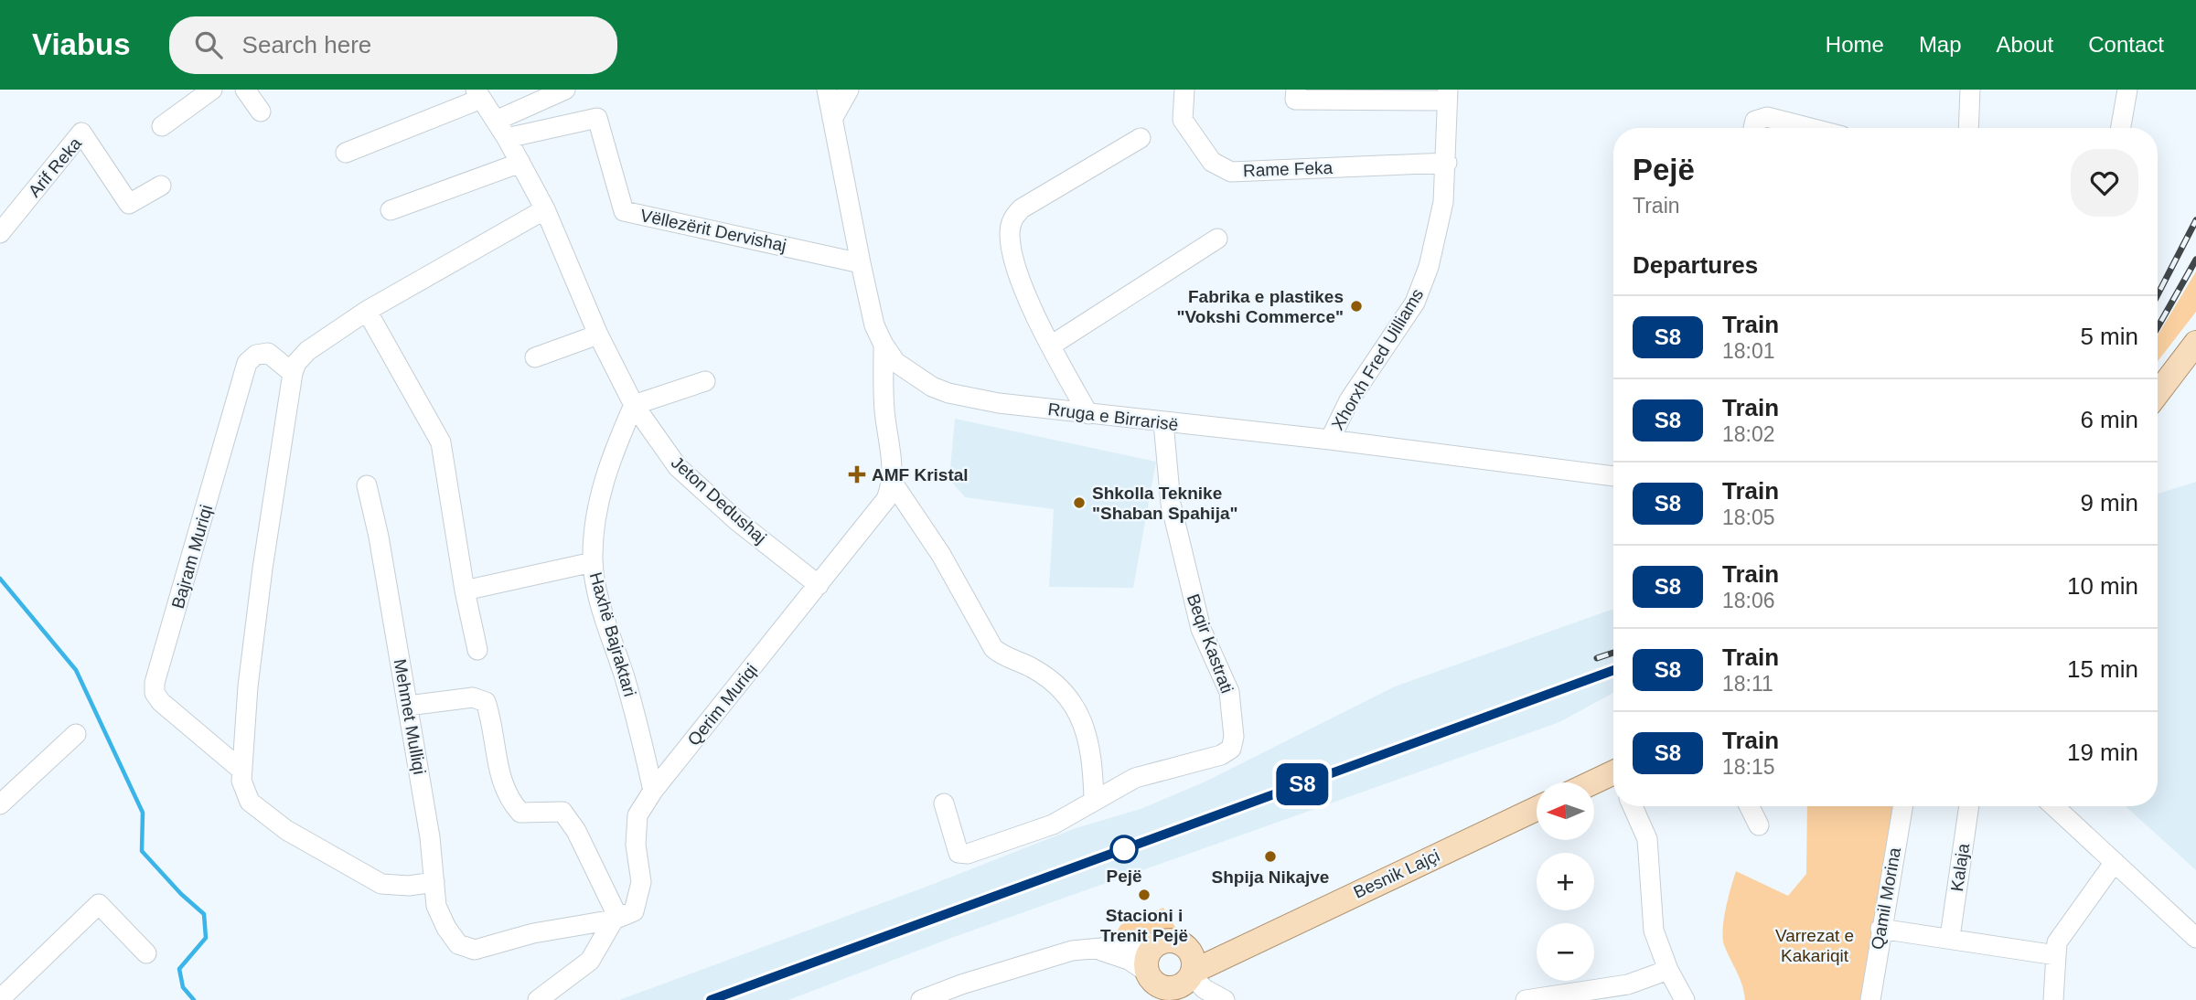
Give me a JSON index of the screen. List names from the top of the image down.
{
  "streets": {
    "main road": ["Besnik Lajçi"],
    "street": [
      "Arif Reka",
      "Rame Feka",
      "Vëllezërit Dervishaj",
      "Xhorxh Fred Uilliams",
      "Rruga e Birrarisë",
      "Jeton Dedushaj",
      "Bajram Muriqi",
      "Haxhë Bajraktari",
      "Beqir Kastrati",
      "Qerim Muriqi",
      "Mehmet Mulliqi",
      "Kalaja",
      "Qamil Morina"
    ]
  },
  "crossings": [
    ["Rame Feka", "Xhorxh Fred Uilliams"],
    ["Vëllezërit Dervishaj", "Rruga e Birrarisë"],
    ["Vëllezërit Dervishaj", "Jeton Dedushaj"],
    ["Xhorxh Fred Uilliams", "Rruga e Birrarisë"],
    ["Rruga e Birrarisë", "Beqir Kastrati"],
    ["Jeton Dedushaj", "Haxhë Bajraktari"],
    ["Jeton Dedushaj", "Qerim Muriqi"],
    ["Haxhë Bajraktari", "Qerim Muriqi"],
    ["Qerim Muriqi", "Mehmet Mulliqi"]
  ],
  "parks": ["Varrezat e Kakariqit"],
  "places": {
    "other": [
      "Fabrika e plastikes \"Vokshi Commerce\"",
      "Shkolla Teknike \"Shaban Spahija\"",
      "Pejë",
      "Shpija Nikajve",
      "Stacioni i Trenit Pejë"
    ],
    "health": ["AMF Kristal"]
  },
  "north": "left",
  "page": {
    "header": "Viabus",
    "search": "Search here",
    "nav": [
      "Home",
      "Map",
      "About",
      "Contact"
    ],
    "on_map": "S8",
    "heading": [
      ["Pejë", "Train"],
      "Departures"
    ],
    "list": [
      {
        "mark": "S8",
        "name": "Train",
        "note": "18:01",
        "value": "5 min"
      },
      {
        "mark": "S8",
        "name": "Train",
        "note": "18:02",
        "value": "6 min"
      },
      {
        "mark": "S8",
        "name": "Train",
        "note": "18:05",
        "value": "9 min"
      },
      {
        "mark": "S8",
        "name": "Train",
        "note": "18:06",
        "value": "10 min"
      },
      {
        "mark": "S8",
        "name": "Train",
        "note": "18:11",
        "value": "15 min"
      },
      {
        "mark": "S8",
        "name": "Train",
        "note": "18:15",
        "value": "19 min"
      }
    ],
    "map_buttons": ["+", "−"]
  }
}
